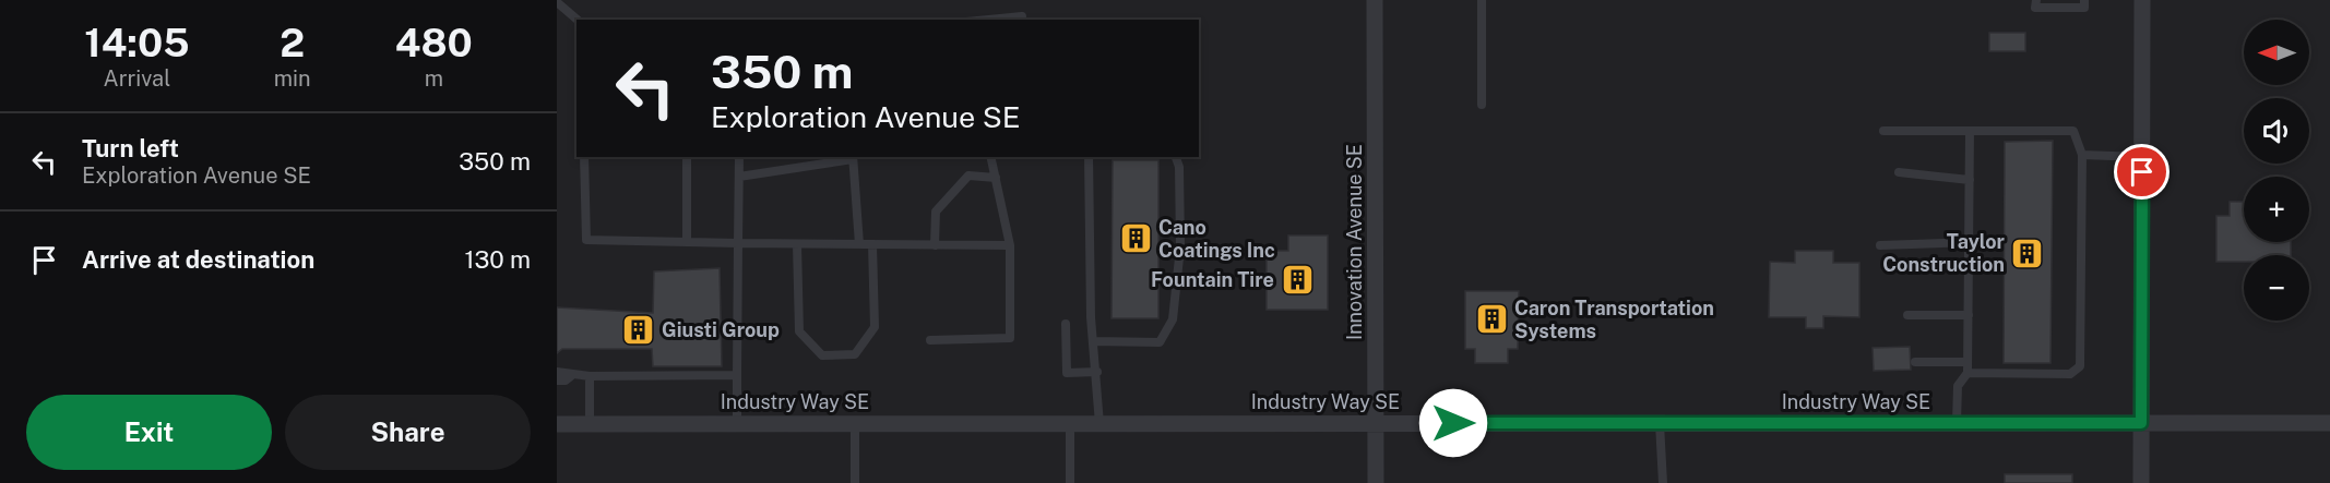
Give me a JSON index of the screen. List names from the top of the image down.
{
  "streets": {
    "street": ["Innovation Avenue SE", "Industry Way SE"]
  },
  "crossings": [
    ["Innovation Avenue SE", "Industry Way SE"]
  ],
  "places": {
    "building": [
      "Cano Coatings Inc",
      "Taylor Construction",
      "Fountain Tire",
      "Caron Transportation Systems",
      "Giusti Group"
    ]
  },
  "north": "left",
  "page": {
    "eta": [
      "14:05",
      "Arrival",
      "2",
      "min",
      "480",
      "m"
    ],
    "map_buttons": ["+", "−"],
    "turn": ["350 m", "Exploration Avenue SE"],
    "list": [
      {
        "name": "Turn left",
        "note": "Exploration Avenue SE",
        "value": "350 m"
      },
      {
        "name": "Arrive at destination",
        "value": "130 m"
      }
    ],
    "buttons": ["Exit", "Share"]
  }
}
